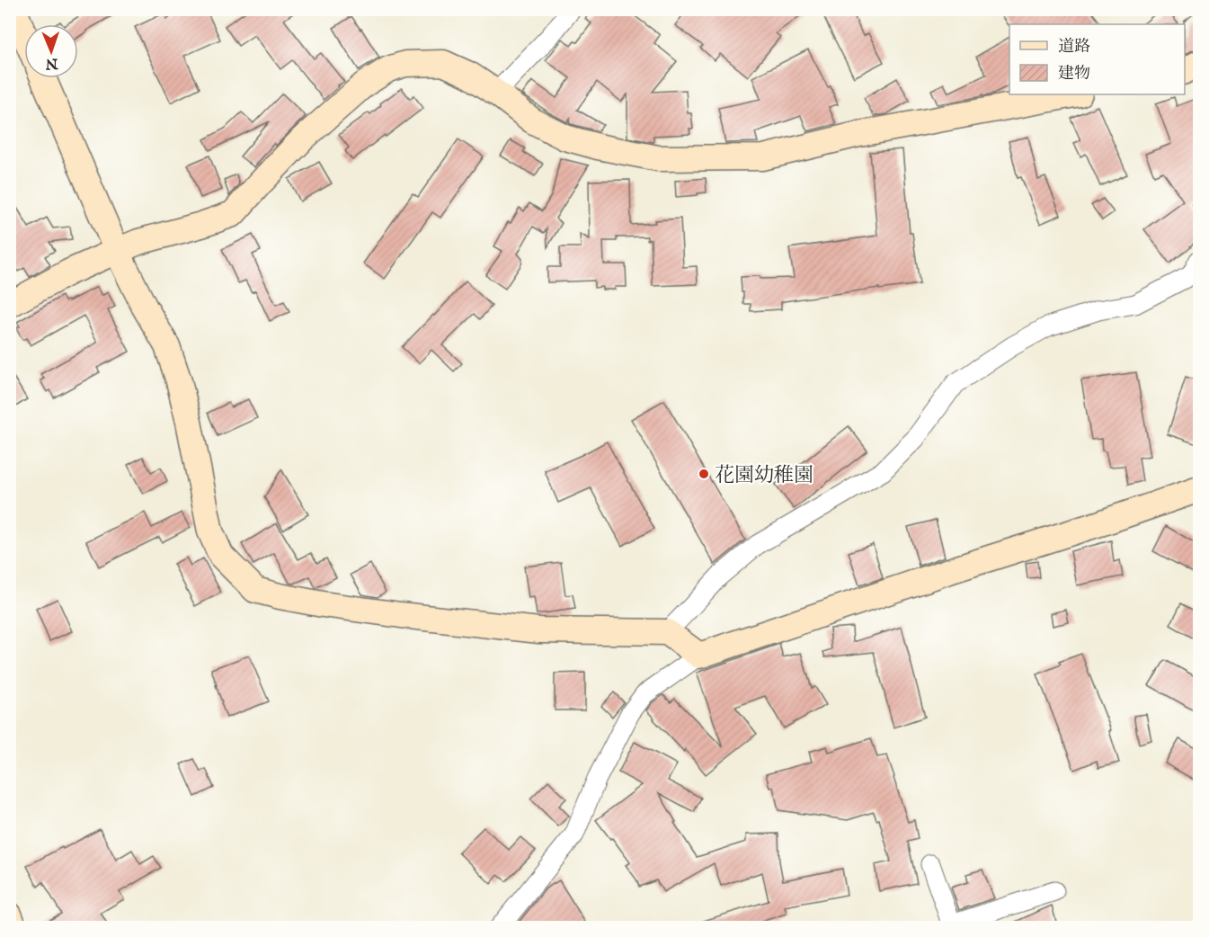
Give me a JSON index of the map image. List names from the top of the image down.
{
  "places": ["花園幼稚園"],
  "legend": ["道路", "建物"],
  "north": "bottom"
}
